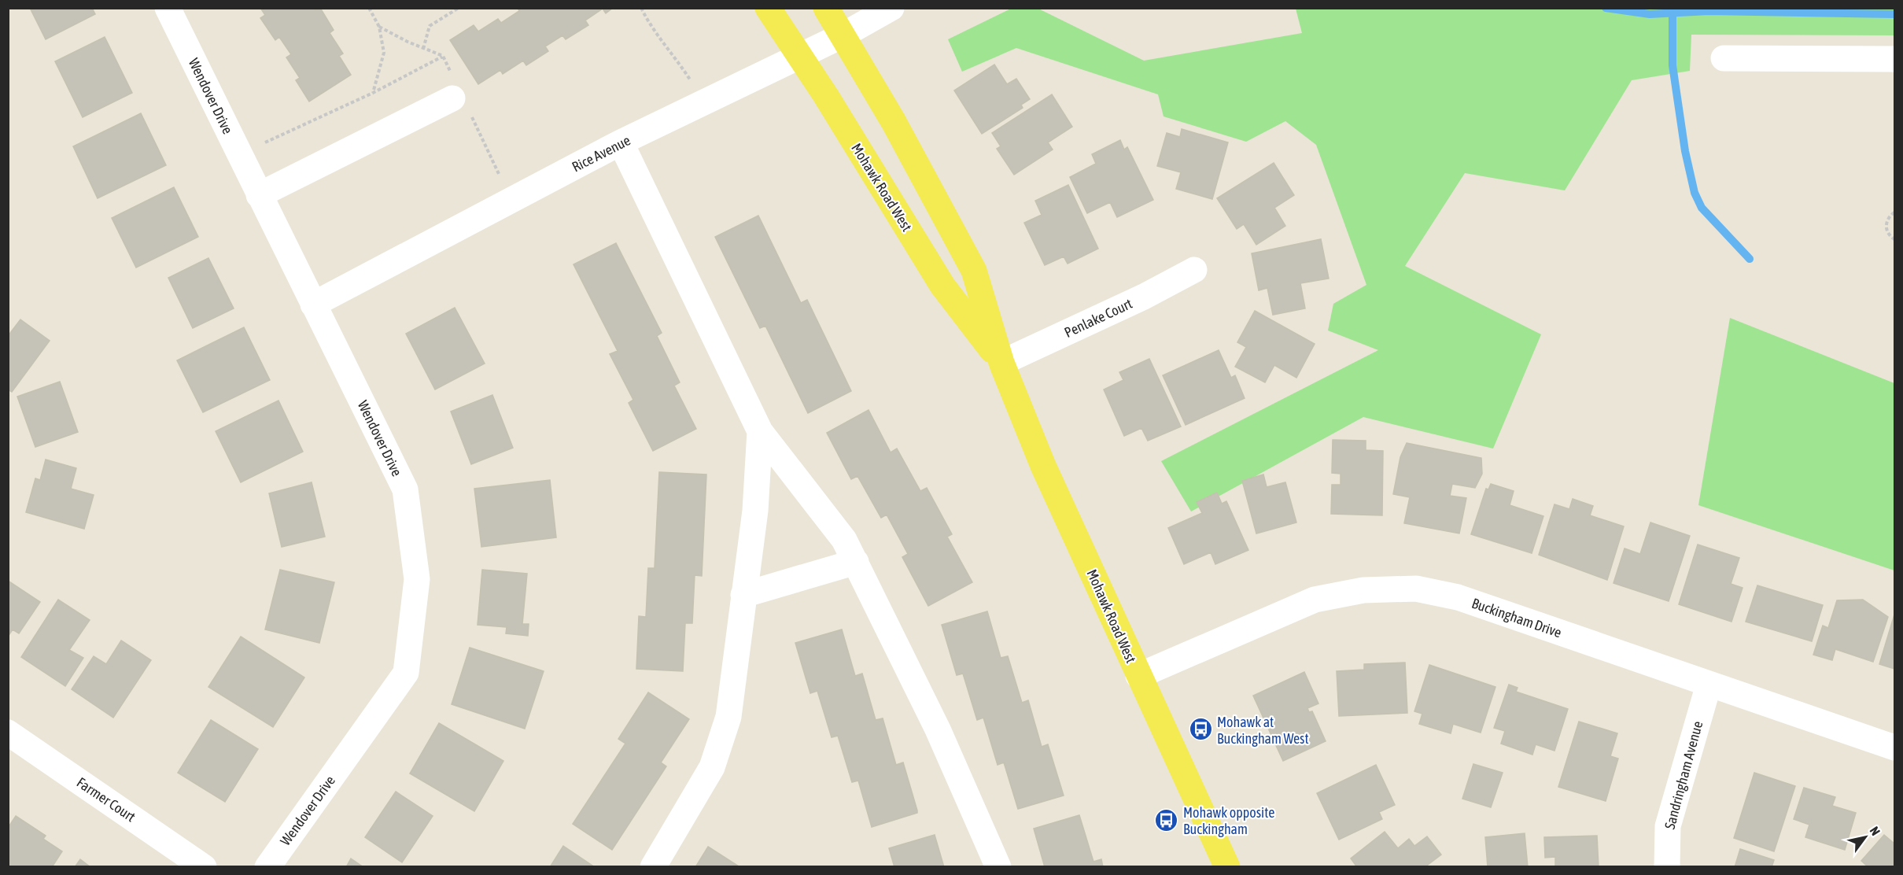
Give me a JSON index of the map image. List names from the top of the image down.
{
  "streets": {
    "main road": ["Mohawk Road West"],
    "street": [
      "Wendover Drive",
      "Rice Avenue",
      "Penlake Court",
      "Buckingham Drive",
      "Sandringham Avenue",
      "Farmer Court"
    ]
  },
  "crossings": [
    ["Wendover Drive", "Rice Avenue"],
    ["Rice Avenue", "Mohawk Road West"],
    ["Mohawk Road West", "Penlake Court"],
    ["Mohawk Road West", "Buckingham Drive"],
    ["Buckingham Drive", "Sandringham Avenue"]
  ],
  "places": {
    "bus stop": ["Mohawk at Buckingham West", "Mohawk opposite Buckingham"]
  },
  "north": "top right"
}
